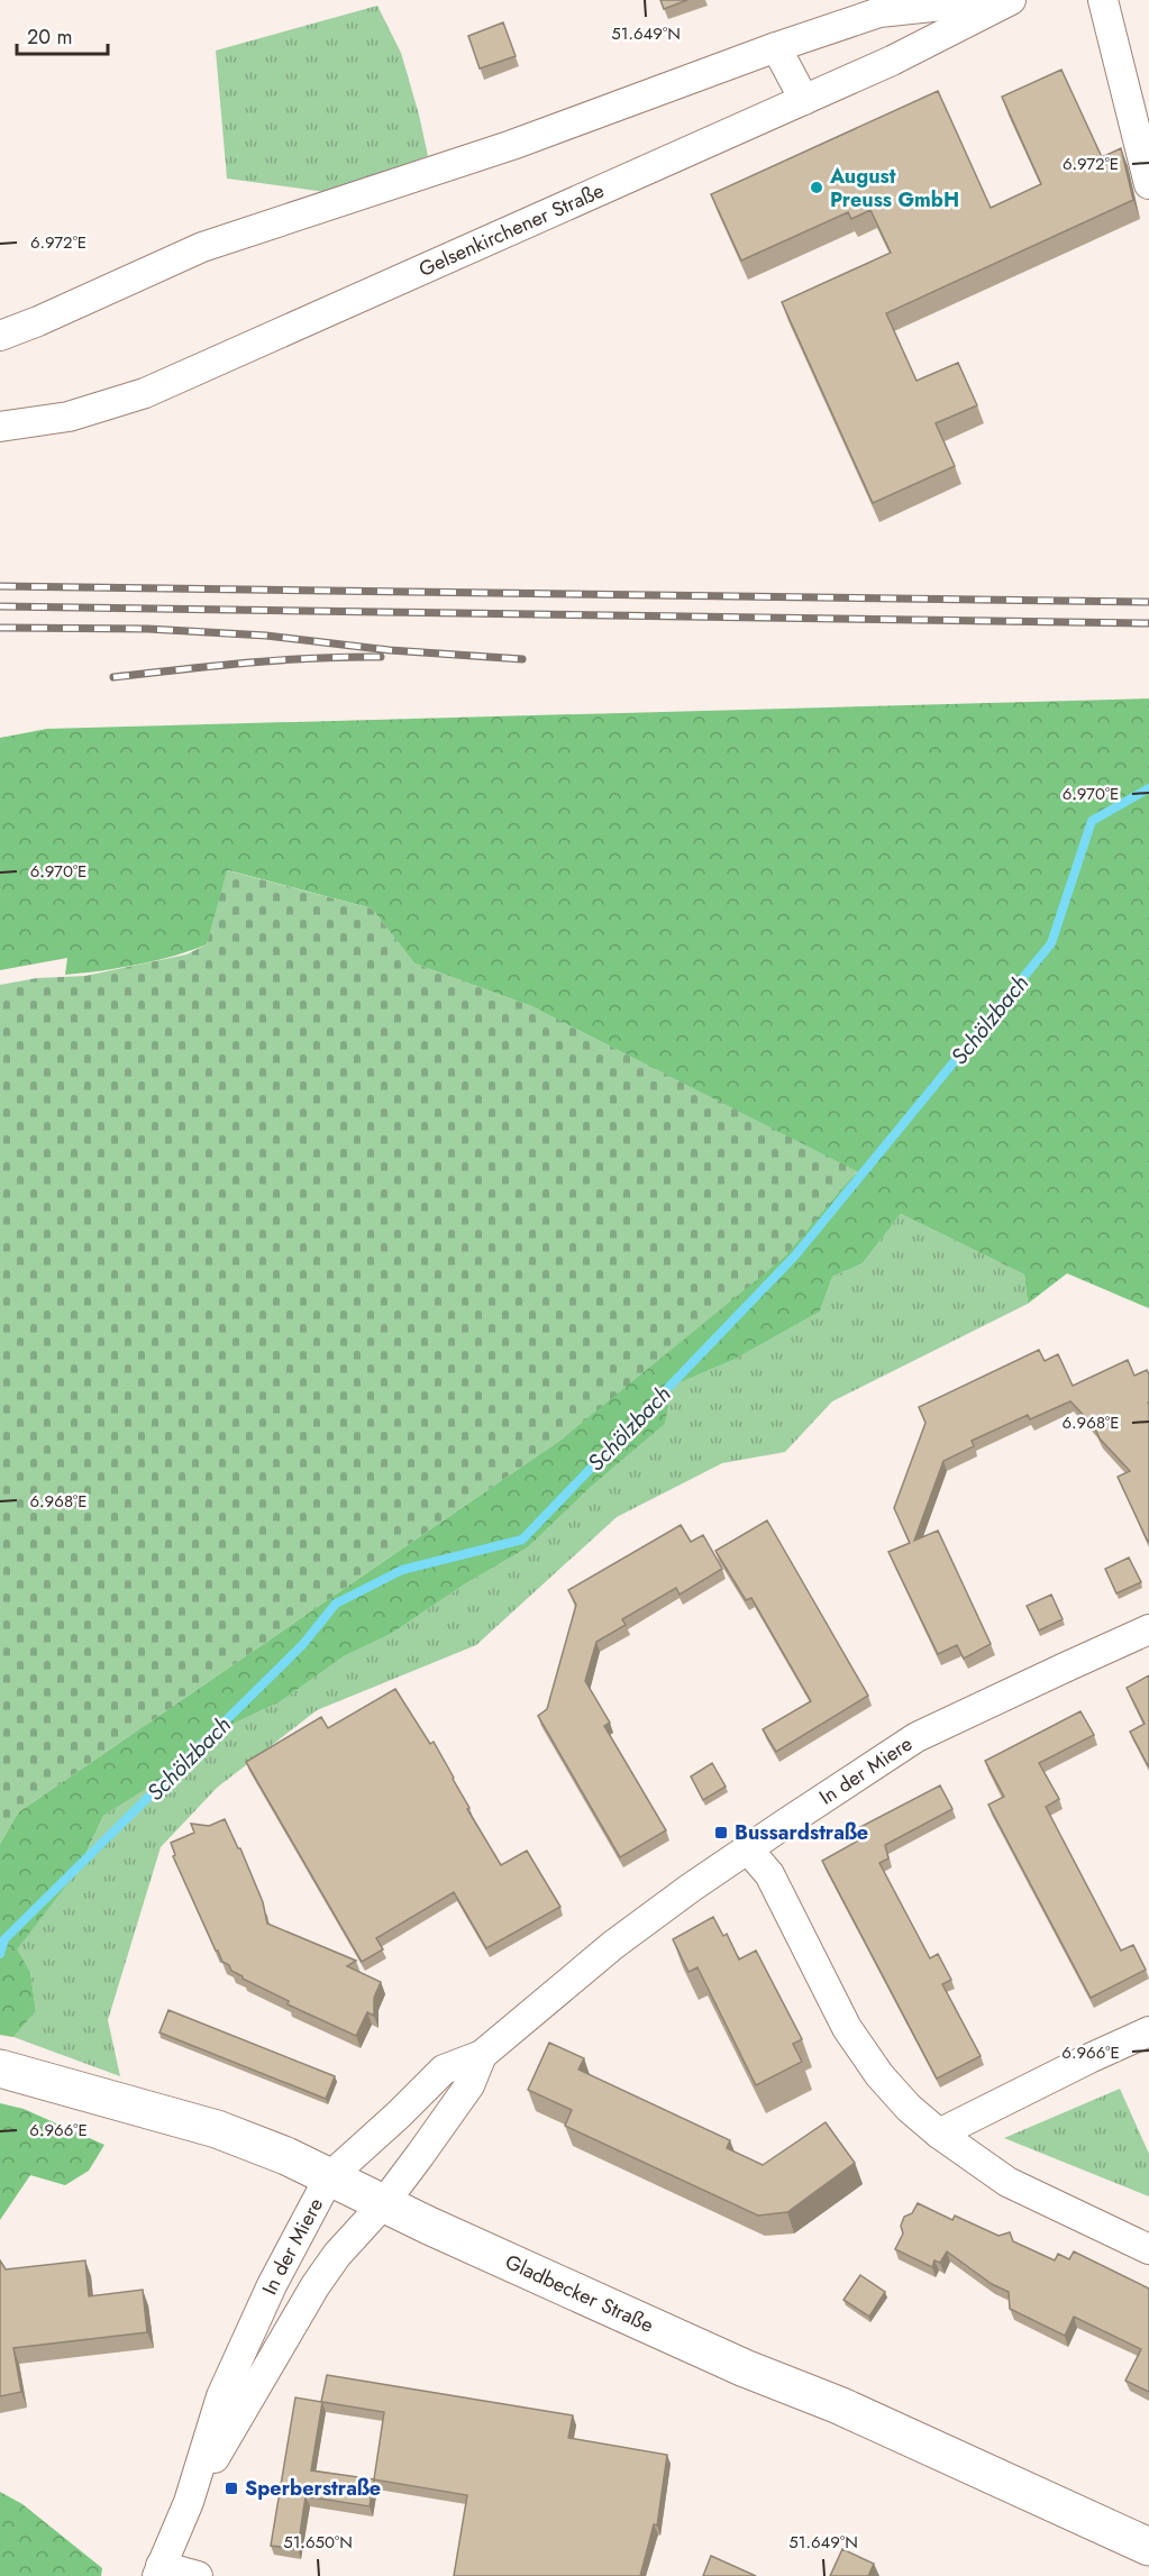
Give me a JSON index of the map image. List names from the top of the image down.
{
  "streets": {
    "main road": ["Gladbecker Straße"],
    "street": ["Gelsenkirchener Straße", "In der Miere"]
  },
  "crossings": [
    ["In der Miere", "Gladbecker Straße"]
  ],
  "water": ["Schölzbach"],
  "places": {
    "other": ["August Preuss GmbH"],
    "transit": ["Bussardstraße", "Sperberstraße"]
  },
  "scale_bar": "20 m",
  "coordinates": [
    "51.649°N",
    "6.972°E",
    "6.970°E",
    "6.968°E",
    "6.966°E",
    "51.650°N"
  ]
}
